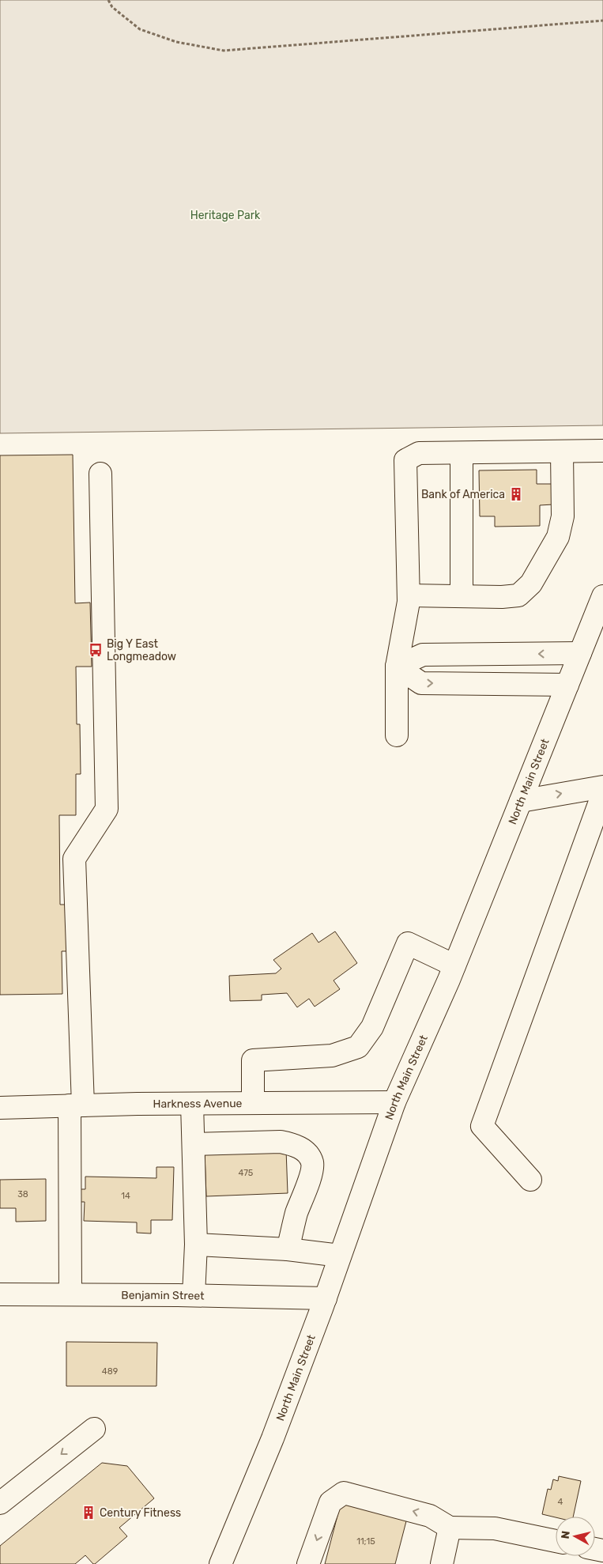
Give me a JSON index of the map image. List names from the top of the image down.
{
  "streets": {
    "main road": ["North Main Street", "Harkness Avenue", "Benjamin Street"]
  },
  "crossings": [
    ["North Main Street", "Harkness Avenue"],
    ["North Main Street", "Benjamin Street"]
  ],
  "parks": ["Heritage Park"],
  "places": {
    "building": ["Bank of America", "Century Fitness"],
    "bus stop": ["Big Y East Longmeadow"]
  },
  "house_numbers": [
    "475",
    "38",
    "14",
    "489",
    "4",
    "11;15"
  ],
  "north": "left"
}
